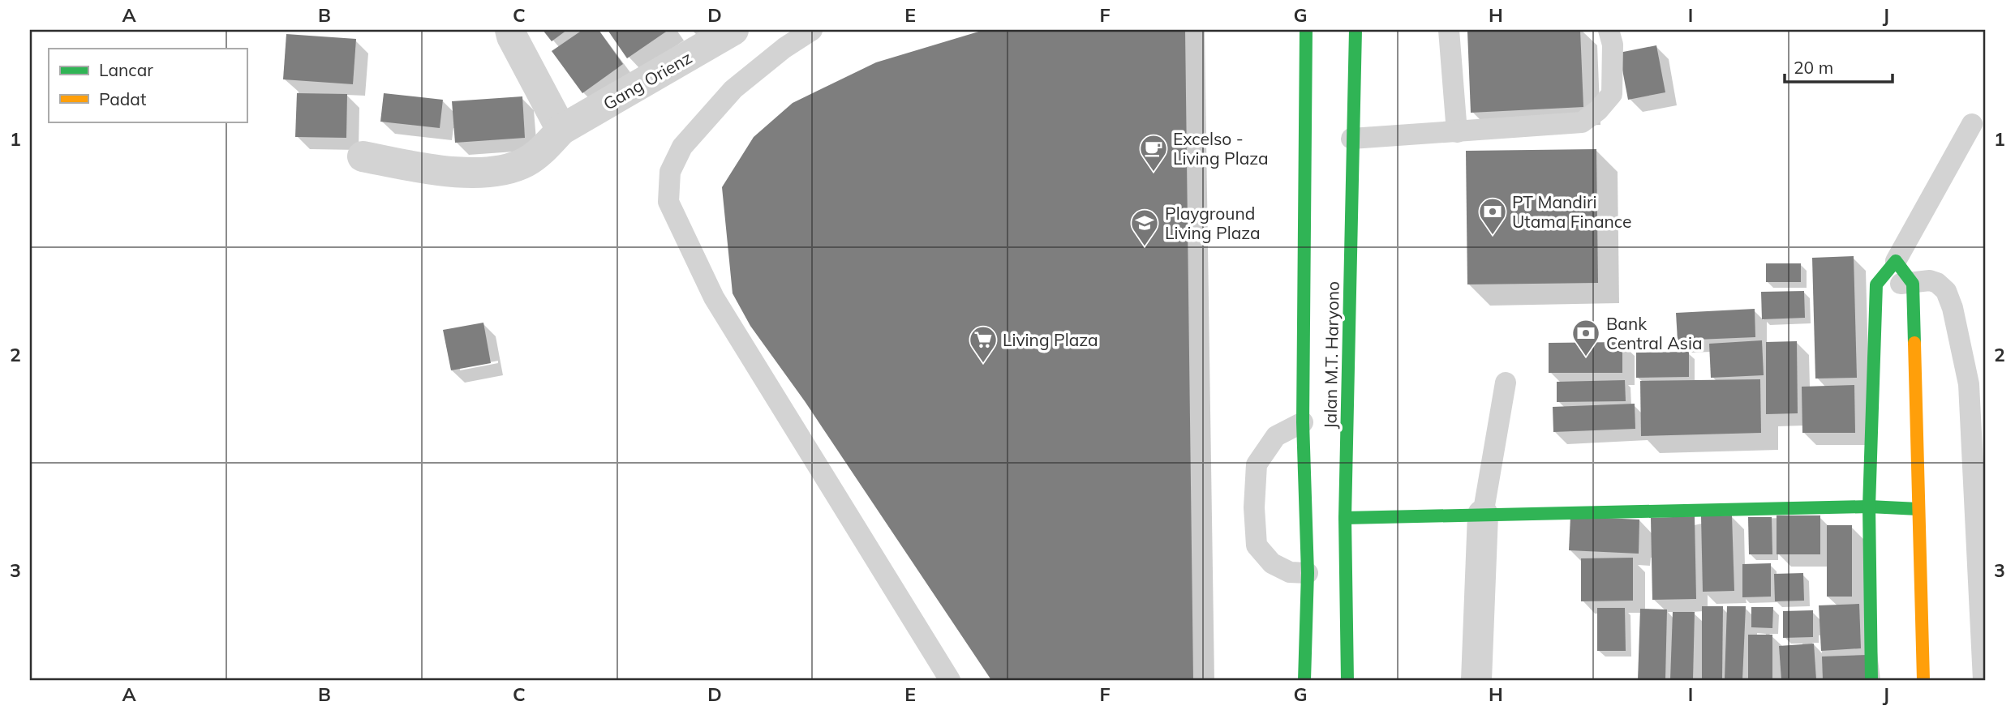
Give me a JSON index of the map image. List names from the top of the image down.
{
  "streets": {
    "street": ["Gang Orienz", "Jalan M.T. Haryono"]
  },
  "places": {
    "cafe": ["Excelso - Living Plaza"],
    "bank": ["PT Mandiri Utama Finance", "Bank Central Asia"],
    "school or university": ["Playground Living Plaza"],
    "supermarket": ["Living Plaza"]
  },
  "legend": ["Lancar", "Padat"],
  "scale_bar": "20 m",
  "grid": {
    "columns": [
      "A",
      "B",
      "C",
      "D",
      "E",
      "F",
      "G",
      "H",
      "I",
      "J"
    ],
    "rows": ["1", "2", "3"]
  }
}
